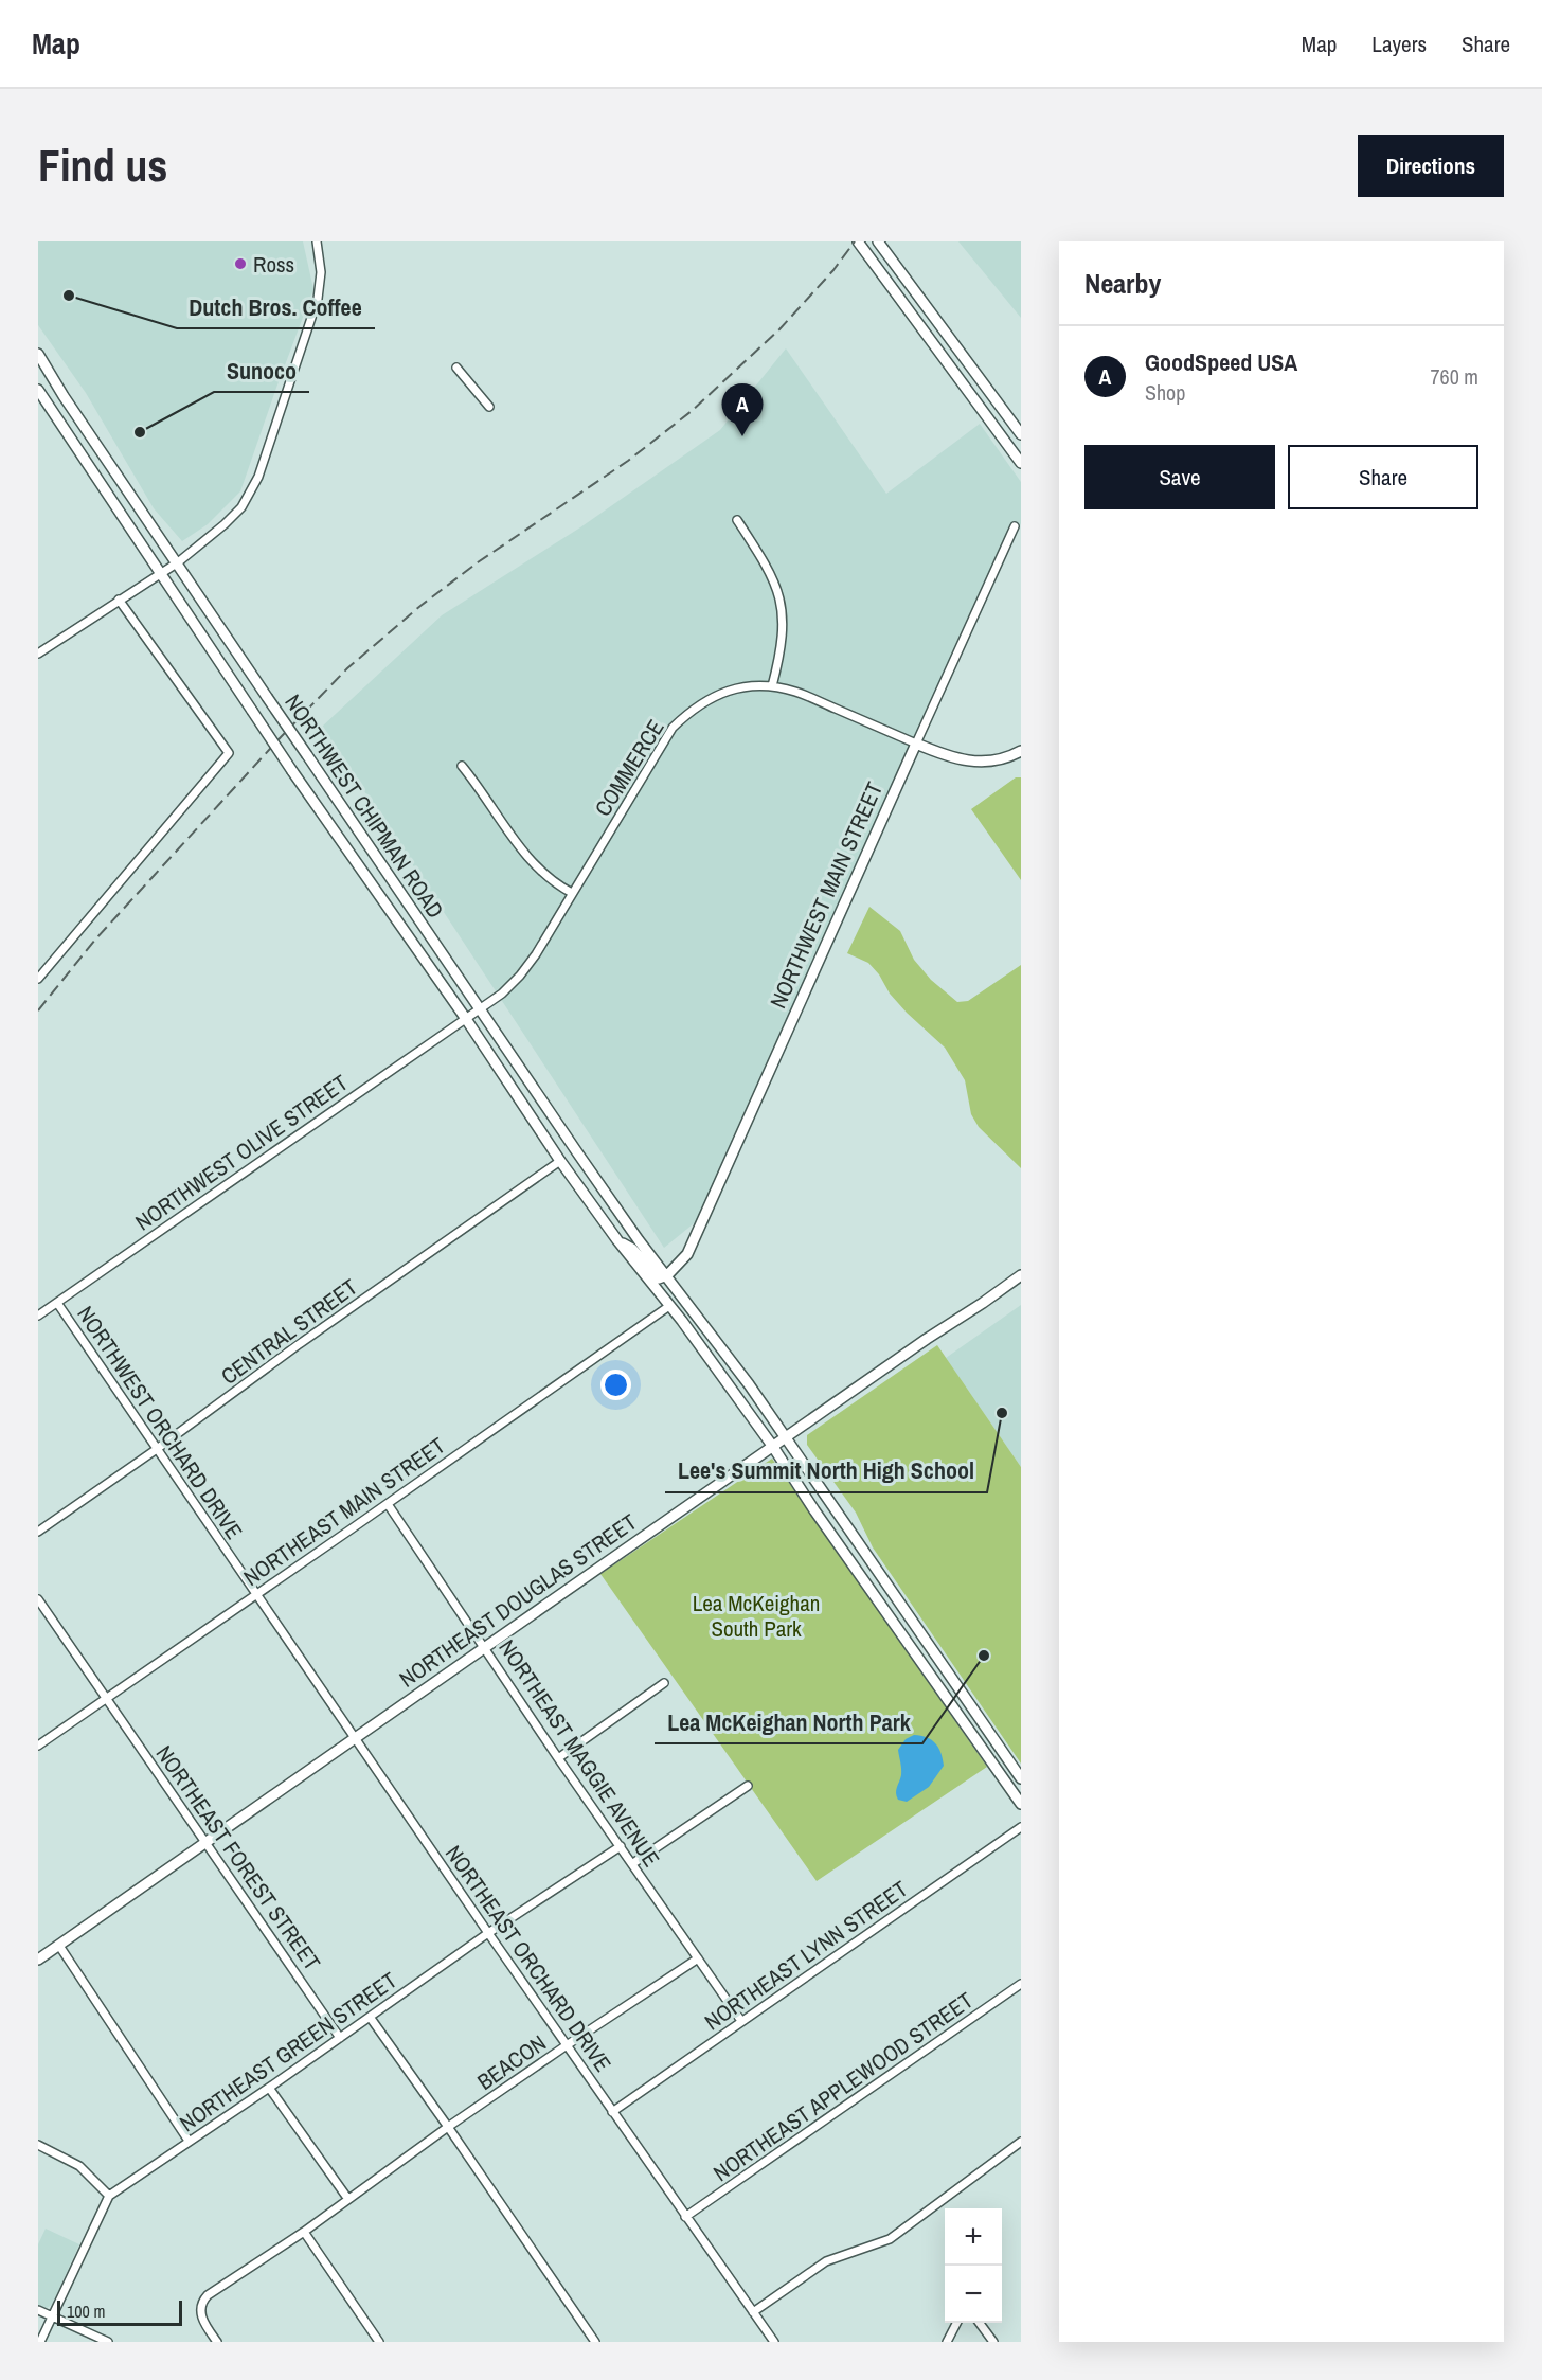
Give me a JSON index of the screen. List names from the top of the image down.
{
  "streets": {
    "main road": ["NORTHWEST CHIPMAN ROAD", "NORTHWEST MAIN STREET", "NORTHEAST DOUGLAS STREET"],
    "street": [
      "COMMERCE",
      "NORTHWEST OLIVE STREET",
      "CENTRAL STREET",
      "NORTHWEST ORCHARD DRIVE",
      "NORTHEAST MAIN STREET",
      "NORTHEAST MAGGIE AVENUE",
      "NORTHEAST FOREST STREET",
      "NORTHEAST LYNN STREET",
      "NORTHEAST ORCHARD DRIVE",
      "NORTHEAST GREEN STREET",
      "BEACON",
      "NORTHEAST APPLEWOOD STREET"
    ]
  },
  "crossings": [
    ["COMMERCE", "NORTHWEST CHIPMAN ROAD"],
    ["COMMERCE", "NORTHWEST MAIN STREET"],
    ["COMMERCE", "NORTHWEST OLIVE STREET"],
    ["NORTHWEST CHIPMAN ROAD", "NORTHWEST MAIN STREET"],
    ["NORTHWEST CHIPMAN ROAD", "NORTHWEST OLIVE STREET"],
    ["NORTHWEST CHIPMAN ROAD", "CENTRAL STREET"],
    ["NORTHWEST CHIPMAN ROAD", "NORTHEAST MAIN STREET"],
    ["NORTHWEST CHIPMAN ROAD", "NORTHEAST DOUGLAS STREET"],
    ["NORTHWEST OLIVE STREET", "NORTHWEST ORCHARD DRIVE"],
    ["CENTRAL STREET", "NORTHWEST ORCHARD DRIVE"],
    ["NORTHWEST ORCHARD DRIVE", "NORTHEAST MAIN STREET"],
    ["NORTHWEST ORCHARD DRIVE", "NORTHEAST ORCHARD DRIVE"],
    ["NORTHEAST MAIN STREET", "NORTHEAST MAGGIE AVENUE"],
    ["NORTHEAST MAIN STREET", "NORTHEAST FOREST STREET"],
    ["NORTHEAST MAIN STREET", "NORTHEAST ORCHARD DRIVE"],
    ["NORTHEAST DOUGLAS STREET", "NORTHEAST MAGGIE AVENUE"],
    ["NORTHEAST DOUGLAS STREET", "NORTHEAST FOREST STREET"],
    ["NORTHEAST DOUGLAS STREET", "NORTHEAST ORCHARD DRIVE"],
    ["NORTHEAST MAGGIE AVENUE", "NORTHEAST LYNN STREET"],
    ["NORTHEAST MAGGIE AVENUE", "NORTHEAST GREEN STREET"],
    ["NORTHEAST MAGGIE AVENUE", "BEACON"],
    ["NORTHEAST FOREST STREET", "NORTHEAST GREEN STREET"],
    ["NORTHEAST LYNN STREET", "NORTHEAST ORCHARD DRIVE"],
    ["NORTHEAST ORCHARD DRIVE", "NORTHEAST GREEN STREET"],
    ["NORTHEAST ORCHARD DRIVE", "BEACON"],
    ["NORTHEAST ORCHARD DRIVE", "NORTHEAST APPLEWOOD STREET"]
  ],
  "parks": ["Lea McKeighan South Park"],
  "places": [
    "Ross",
    "Dutch Bros. Coffee",
    "Sunoco",
    "Lee's Summit North High School",
    "Lea McKeighan North Park"
  ],
  "scale_bar": "100 m",
  "page": {
    "header": "Map",
    "nav": ["Map", "Layers", "Share"],
    "buttons": [
      "Directions",
      ["Save", "Share"]
    ],
    "title": "Find us",
    "heading": "Nearby",
    "list": [
      {
        "mark": "A",
        "name": "GoodSpeed USA",
        "note": "Shop",
        "value": "760 m"
      }
    ],
    "pins": "A",
    "map_buttons": ["+", "−"],
    "scale": "100 m"
  }
}
